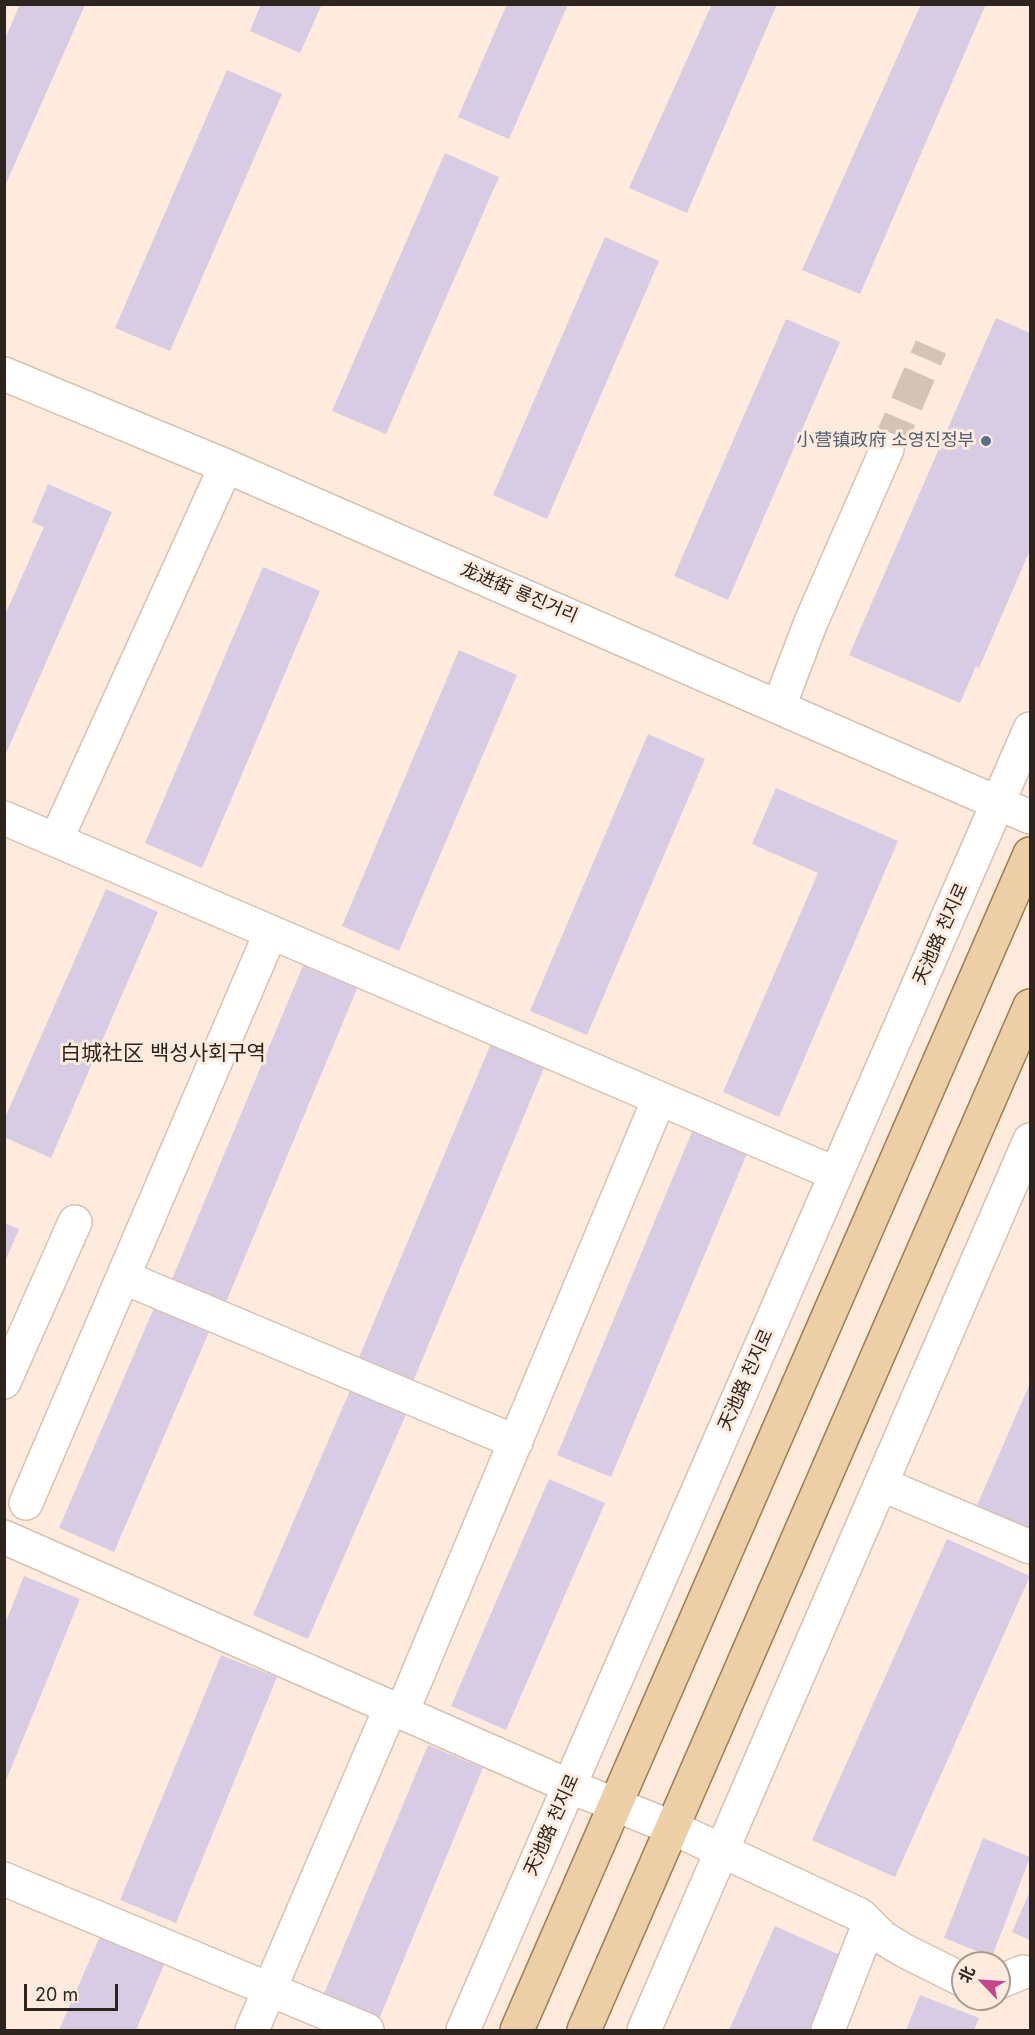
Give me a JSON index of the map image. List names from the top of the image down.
{
  "streets": {
    "street": ["龙进街 룡진거리", "天池路 천지로"]
  },
  "crossings": [
    ["龙进街 룡진거리", "天池路 천지로"]
  ],
  "districts": ["白城社区 백성사회구역"],
  "places": ["小营镇政府 소영진정부"],
  "scale_bar": "20 m",
  "north": "top left"
}
